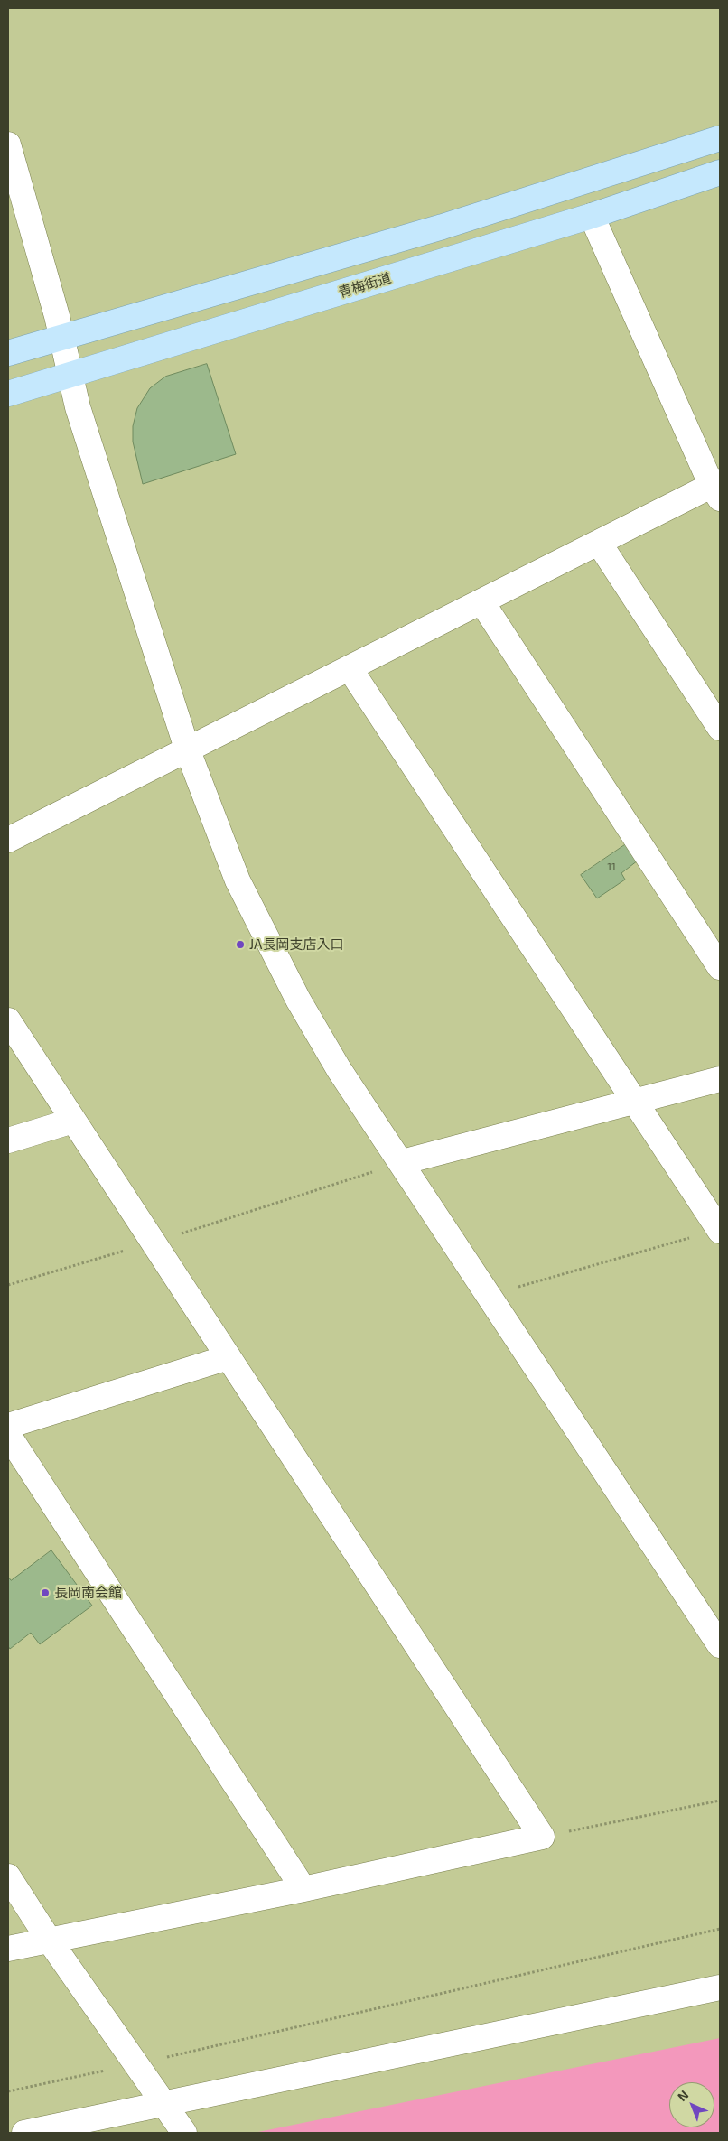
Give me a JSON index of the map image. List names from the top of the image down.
{
  "streets": {
    "main road": ["青梅街道"]
  },
  "places": ["JA長岡支店入口", "長岡南会館"],
  "house_numbers": ["11"],
  "north": "top left"
}
